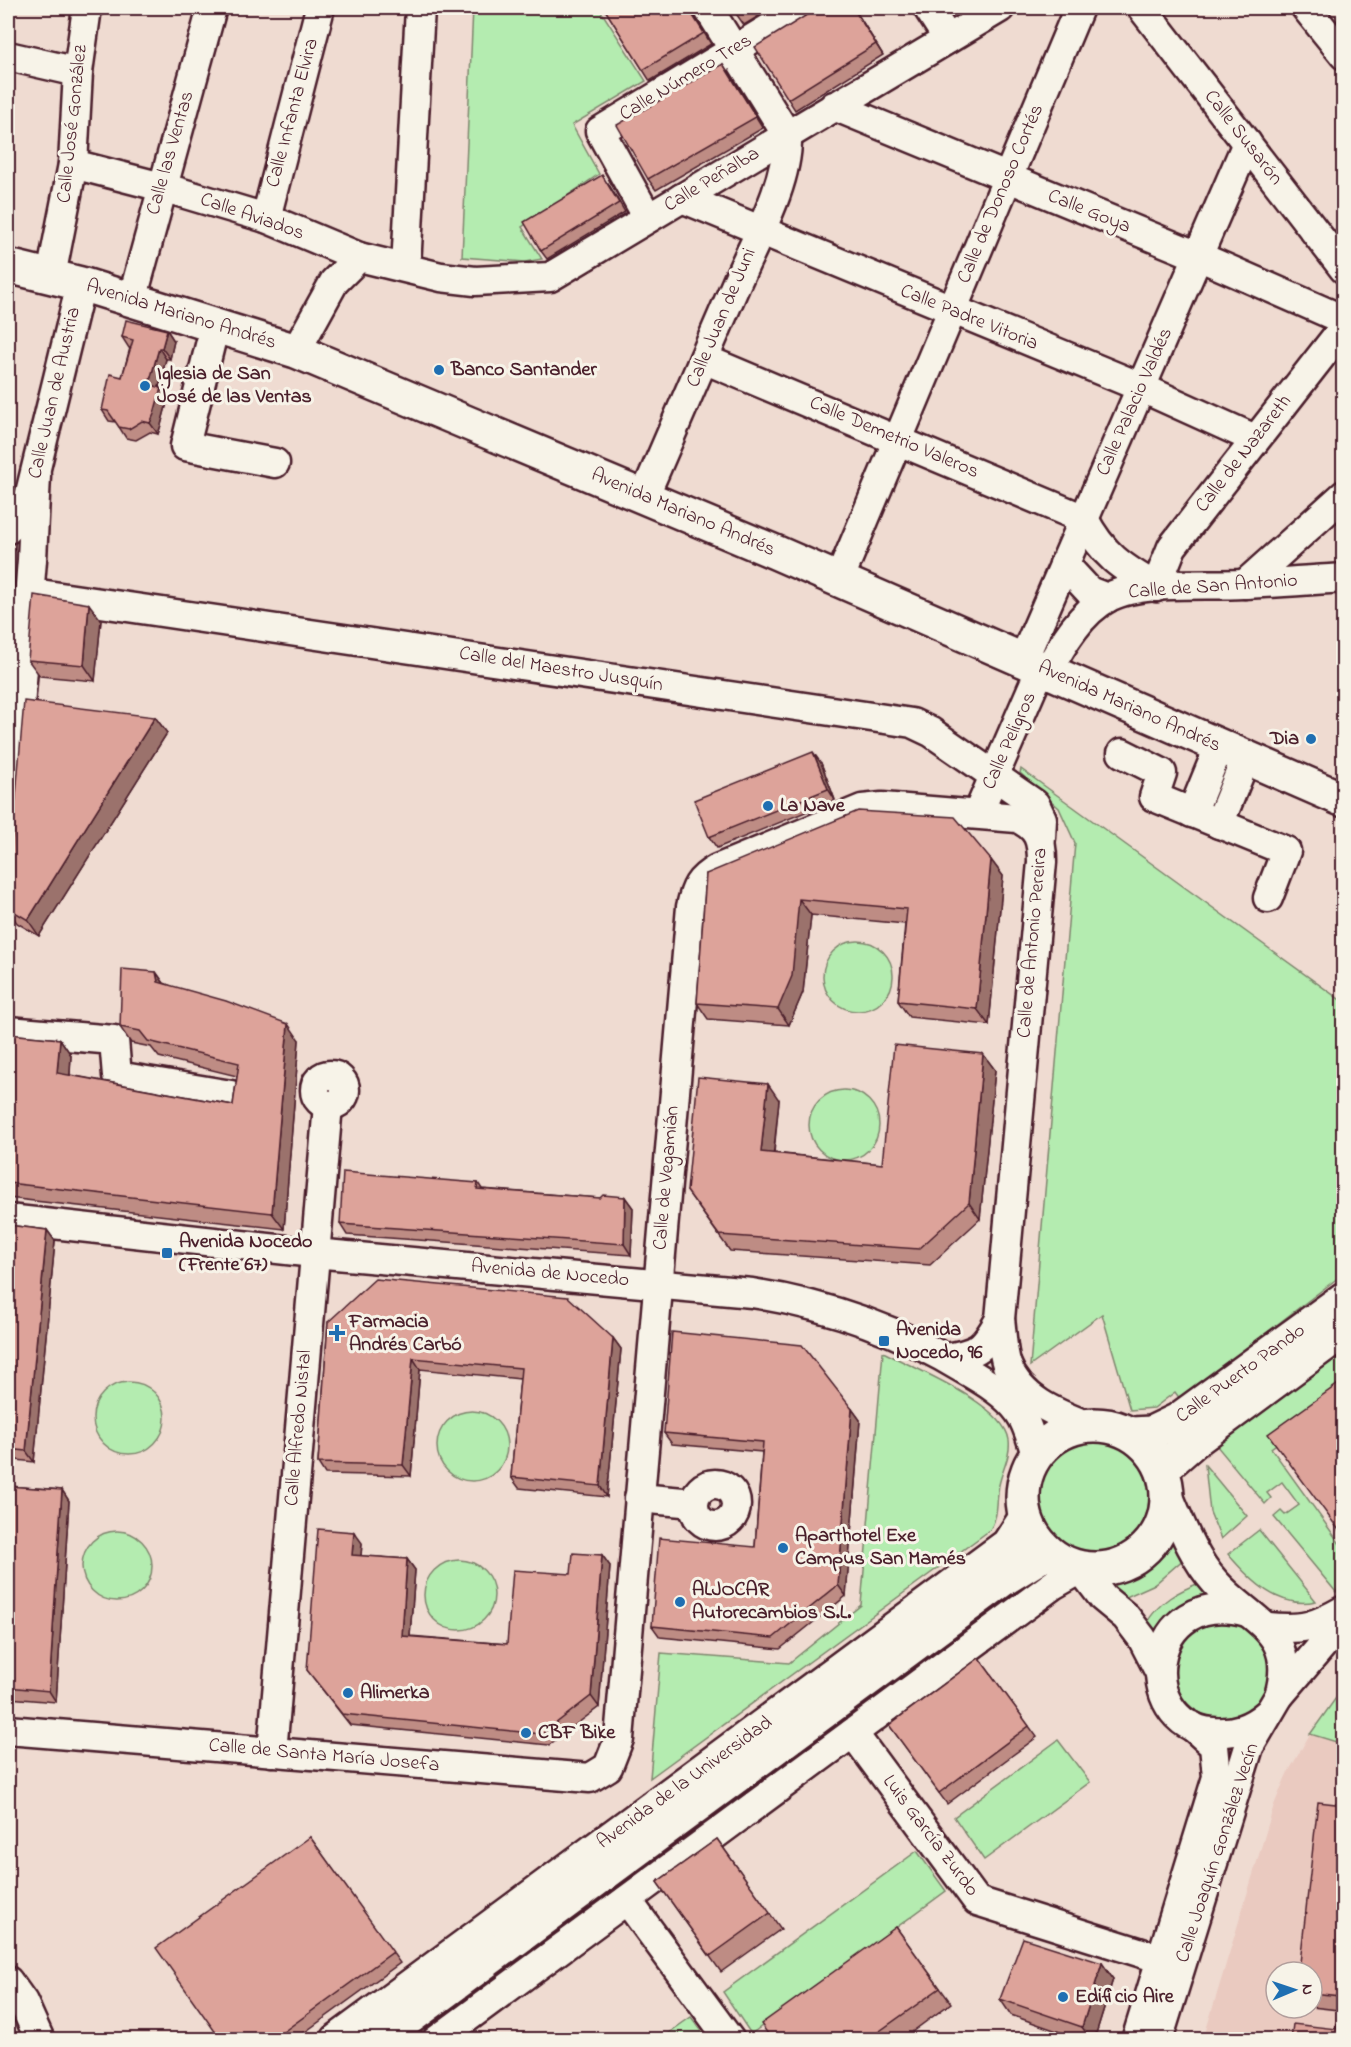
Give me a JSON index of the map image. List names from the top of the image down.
{
  "streets": {
    "main road": ["Avenida Mariano Andrés", "Calle Puerto Pando", "Avenida de la Universidad"],
    "street": [
      "Calle Número Tres",
      "Calle Infanta Elvira",
      "Calle José González",
      "Calle Susarón",
      "Calle las Ventas",
      "Calle Peñalba",
      "Calle de Donoso Cortés",
      "Calle Goya",
      "Calle Aviados",
      "Calle Juan de Juni",
      "Calle Padre Vitoria",
      "Calle Juan de Austria",
      "Calle Palacio Valdés",
      "Calle Demetrio Valeros",
      "Calle de Nazareth",
      "Calle de San Antonio",
      "Calle del Maestro Jusquín",
      "Calle Peligros",
      "Calle de Antonio Pereira",
      "Calle de Vegamián",
      "Avenida de Nocedo",
      "Calle Alfredo Nistal",
      "Calle de Santa María Josefa",
      "Luis García Zurdo",
      "Calle Joaquín González Vecín"
    ]
  },
  "crossings": [
    ["Calle Número Tres", "Calle Peñalba"],
    ["Calle Infanta Elvira", "Calle Aviados"],
    ["Calle José González", "Calle Aviados"],
    ["Calle José González", "Avenida Mariano Andrés"],
    ["Calle José González", "Calle Juan de Austria"],
    ["Calle Susarón", "Calle Palacio Valdés"],
    ["Calle las Ventas", "Calle Aviados"],
    ["Calle las Ventas", "Avenida Mariano Andrés"],
    ["Calle Peñalba", "Calle Goya"],
    ["Calle Peñalba", "Calle Aviados"],
    ["Calle Peñalba", "Calle Juan de Juni"],
    ["Calle Peñalba", "Calle Padre Vitoria"],
    ["Calle de Donoso Cortés", "Calle Goya"],
    ["Calle de Donoso Cortés", "Avenida Mariano Andrés"],
    ["Calle de Donoso Cortés", "Calle Padre Vitoria"],
    ["Calle de Donoso Cortés", "Calle Demetrio Valeros"],
    ["Calle Goya", "Calle Palacio Valdés"],
    ["Avenida Mariano Andrés", "Calle Juan de Juni"],
    ["Avenida Mariano Andrés", "Calle Juan de Austria"],
    ["Avenida Mariano Andrés", "Calle Palacio Valdés"],
    ["Avenida Mariano Andrés", "Calle de San Antonio"],
    ["Avenida Mariano Andrés", "Calle Peligros"],
    ["Calle Juan de Juni", "Calle Padre Vitoria"],
    ["Calle Juan de Juni", "Calle Demetrio Valeros"],
    ["Calle Padre Vitoria", "Calle Palacio Valdés"],
    ["Calle Padre Vitoria", "Calle de Nazareth"],
    ["Calle Palacio Valdés", "Calle Demetrio Valeros"],
    ["Calle Palacio Valdés", "Calle de San Antonio"],
    ["Calle Palacio Valdés", "Calle Peligros"],
    ["Calle de Nazareth", "Calle de San Antonio"],
    ["Calle de San Antonio", "Calle Peligros"],
    ["Calle del Maestro Jusquín", "Calle Peligros"],
    ["Calle del Maestro Jusquín", "Calle de Antonio Pereira"],
    ["Calle Peligros", "Calle de Antonio Pereira"],
    ["Calle de Antonio Pereira", "Calle de Vegamián"],
    ["Calle de Antonio Pereira", "Avenida de Nocedo"],
    ["Calle de Antonio Pereira", "Calle Puerto Pando"],
    ["Calle de Antonio Pereira", "Avenida de la Universidad"],
    ["Calle de Vegamián", "Avenida de Nocedo"],
    ["Calle de Vegamián", "Calle de Santa María Josefa"],
    ["Avenida de Nocedo", "Calle Puerto Pando"],
    ["Avenida de Nocedo", "Calle Alfredo Nistal"],
    ["Avenida de Nocedo", "Avenida de la Universidad"],
    ["Calle Puerto Pando", "Avenida de la Universidad"],
    ["Calle Alfredo Nistal", "Calle de Santa María Josefa"],
    ["Luis García Zurdo", "Calle Joaquín González Vecín"]
  ],
  "places": {
    "other": [
      "Banco Santander",
      "Iglesia de San José de las Ventas",
      "Dia",
      "La Nave",
      "Aparthotel Exe Campus San Mamés",
      "ALJOCAR Autorecambios S.L.",
      "Alimerka",
      "CBF Bike",
      "Edificio Aire"
    ],
    "transit": ["Avenida Nocedo (Frente 67)", "Avenida Nocedo, 96"],
    "health": ["Farmacia Andrés Carbó"]
  },
  "north": "right"
}
